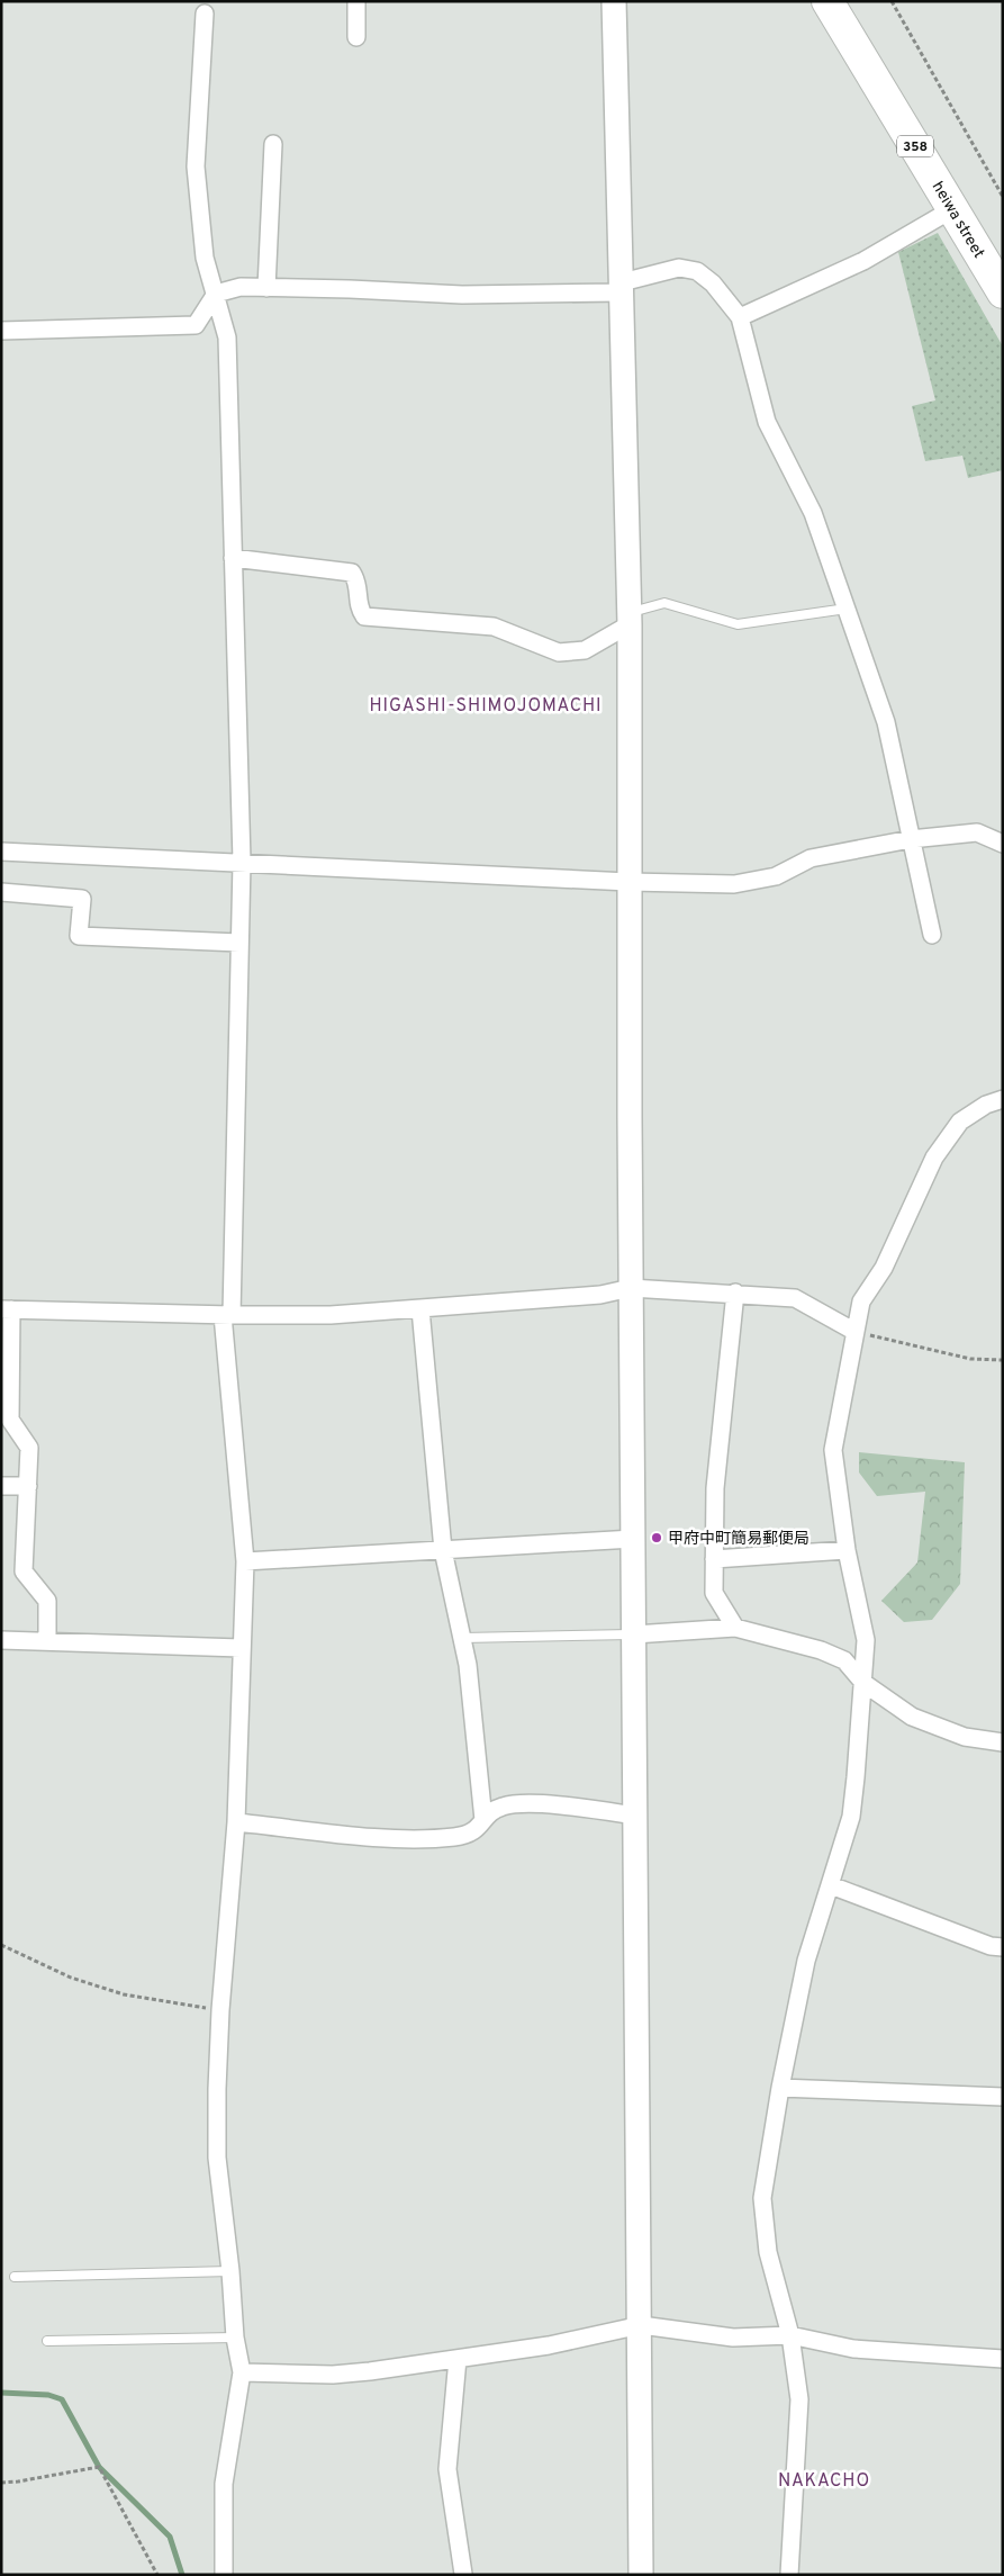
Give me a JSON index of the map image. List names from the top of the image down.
{
  "streets": {
    "highway": ["358", "heiwa street"]
  },
  "districts": ["HIGASHI-SHIMOJOMACHI", "NAKACHO"],
  "places": ["甲府中町簡易郵便局"]
}
